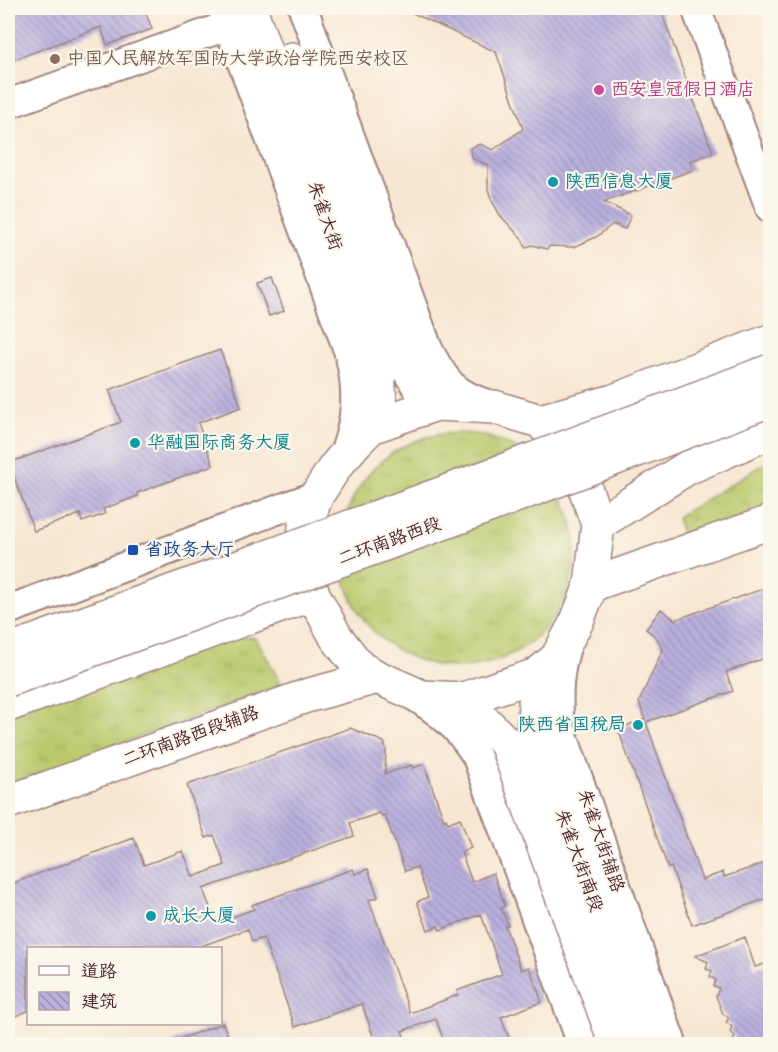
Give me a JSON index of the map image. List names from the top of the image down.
{
  "streets": {
    "main road": [
      "朱雀大街",
      "二环南路西段",
      "二环南路西段辅路",
      "朱雀大街南段"
    ],
    "street": ["朱雀大街辅路"]
  },
  "places": {
    "other": [
      "中国人民解放军国防大学政治学院西安校区",
      "西安皇冠假日酒店",
      "陕西信息大厦",
      "华融国际商务大厦",
      "陕西省国税局",
      "成长大厦"
    ],
    "transit": ["省政务大厅"]
  },
  "legend": ["道路", "建筑"]
}
